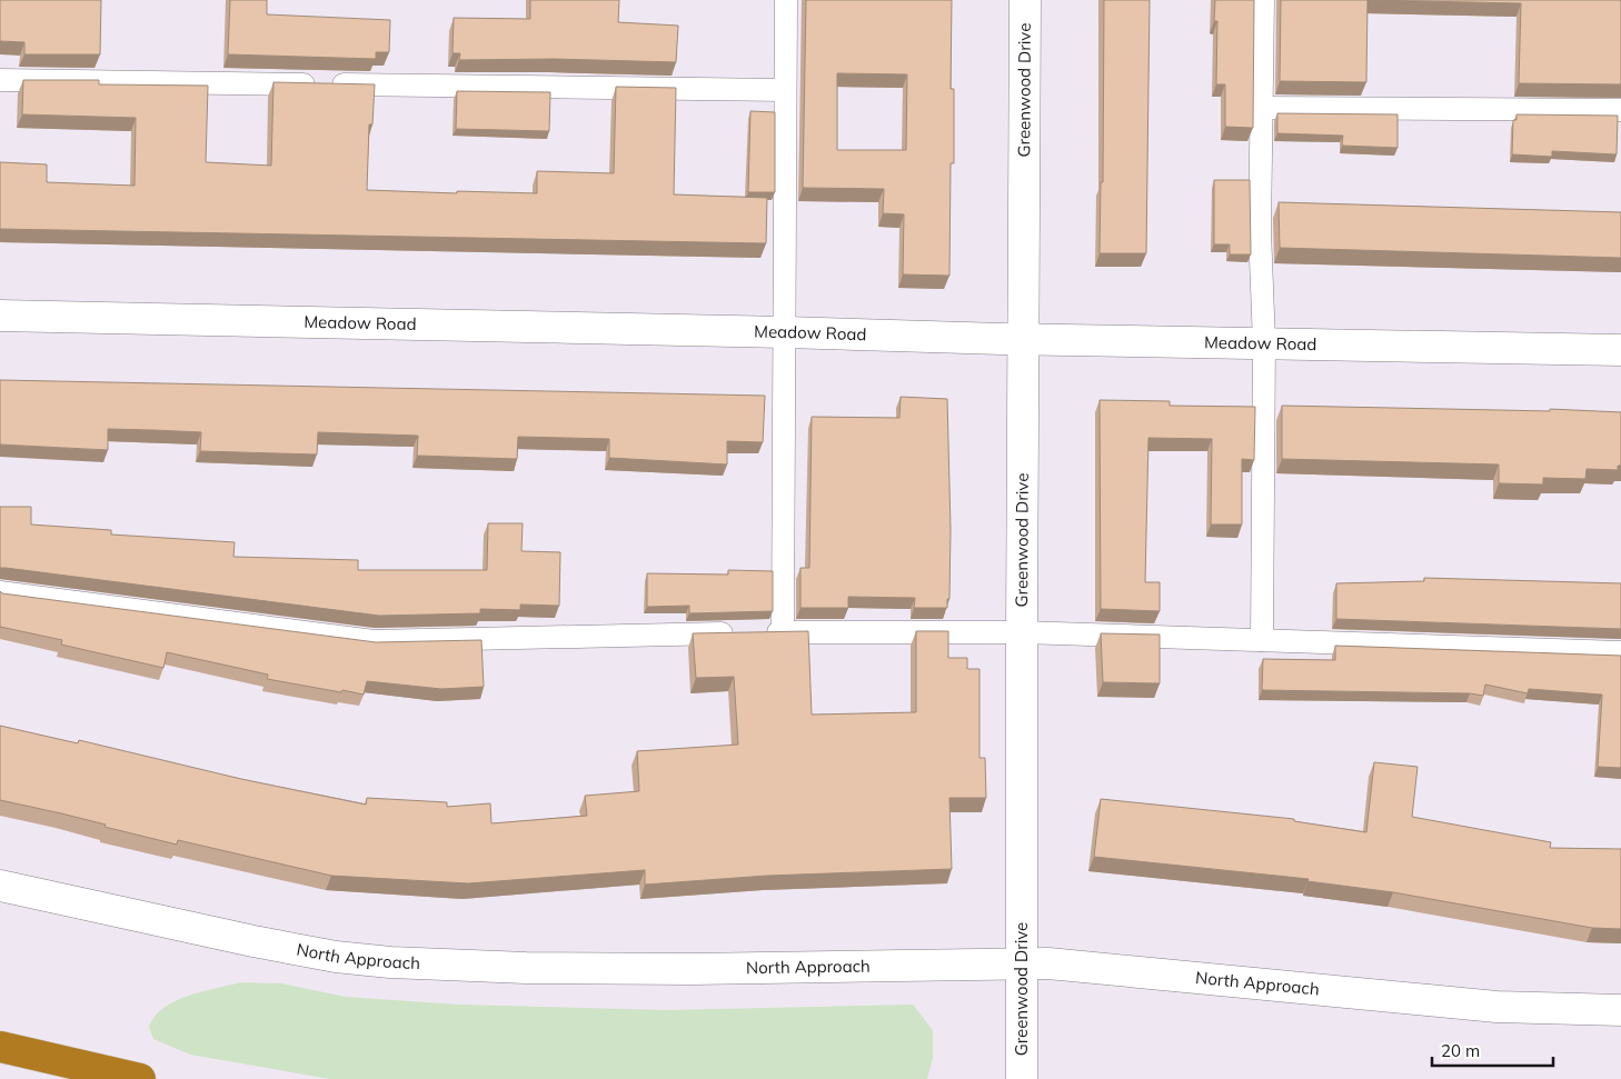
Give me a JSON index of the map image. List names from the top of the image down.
{
  "streets": {
    "street": ["Greenwood Drive", "Meadow Road", "North Approach"]
  },
  "crossings": [
    ["Greenwood Drive", "Meadow Road"],
    ["Greenwood Drive", "North Approach"]
  ],
  "scale_bar": "20 m"
}
